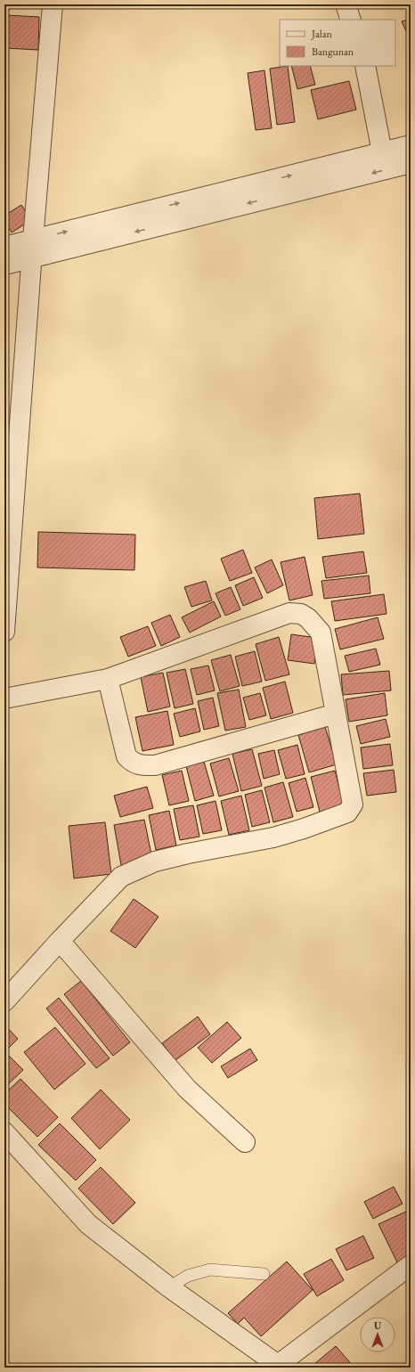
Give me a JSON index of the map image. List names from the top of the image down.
{
  "legend": ["Jalan", "Bangunan"],
  "north": "top"
}
